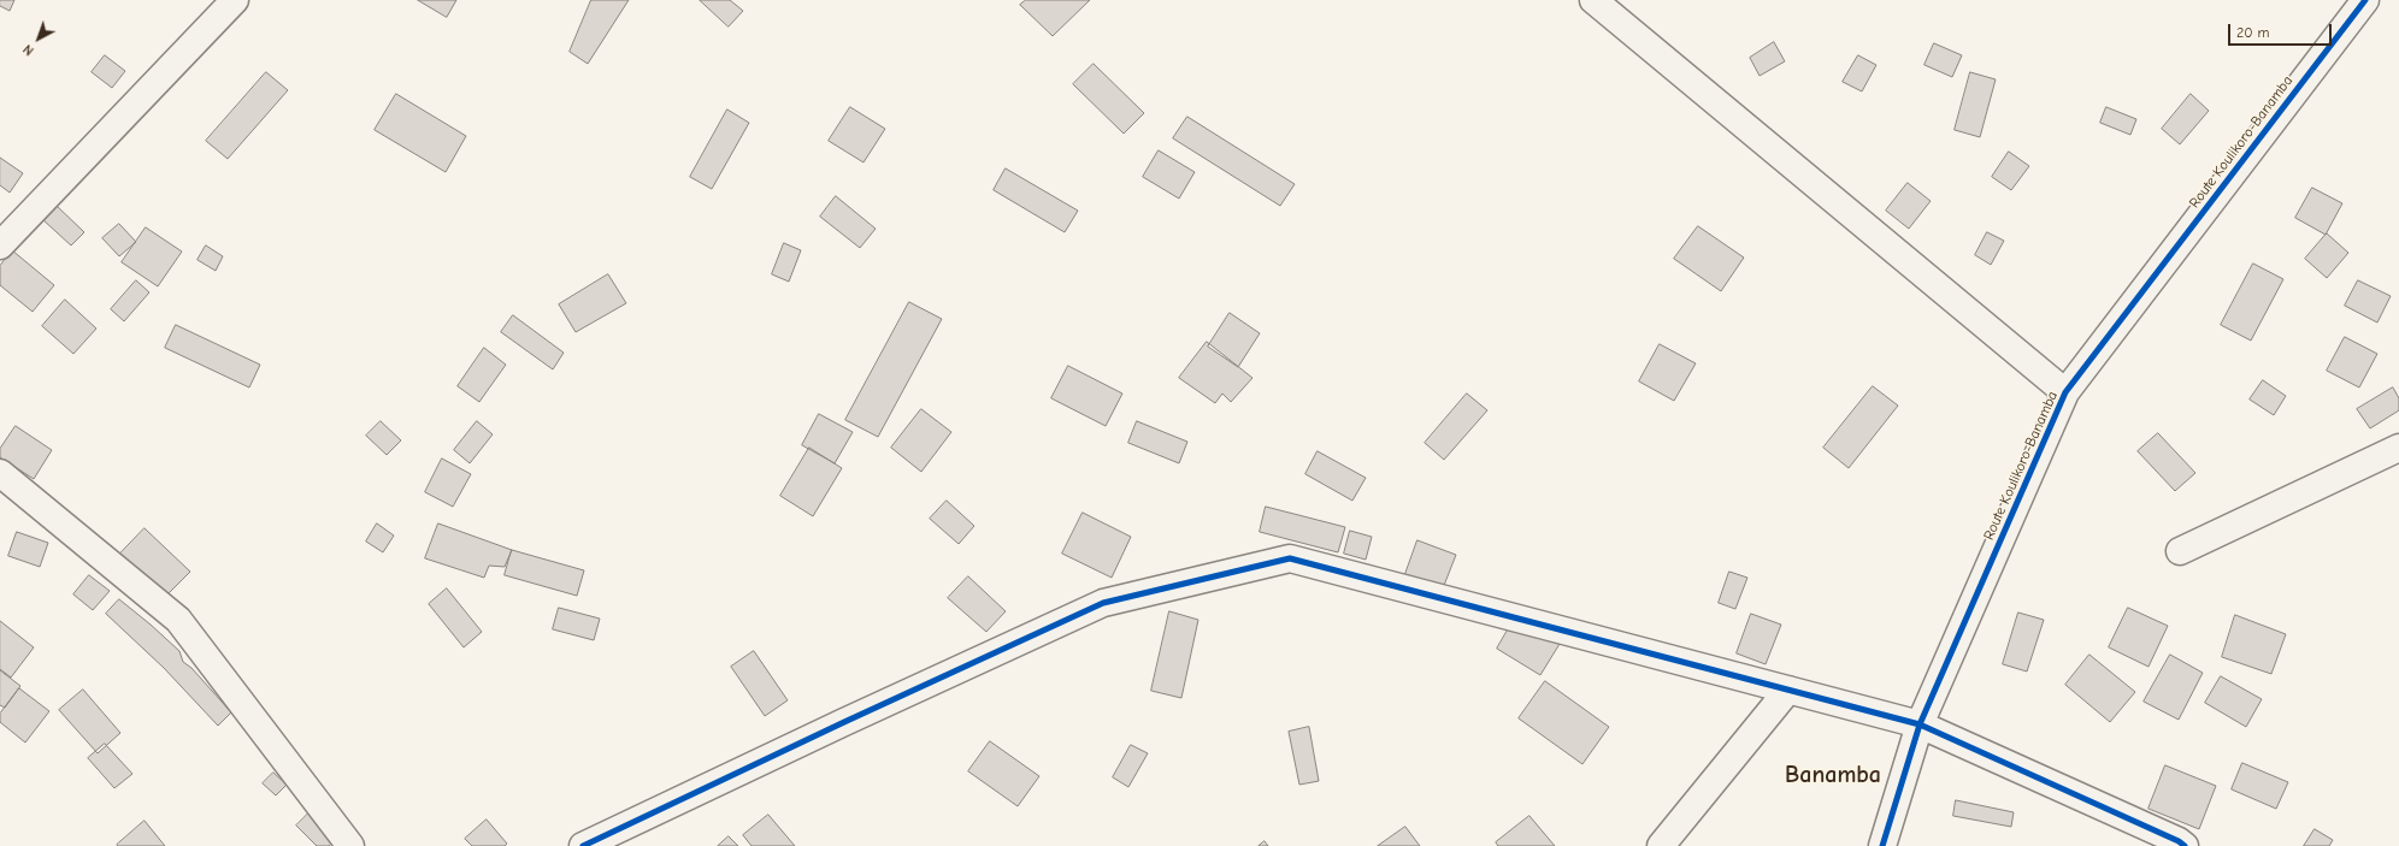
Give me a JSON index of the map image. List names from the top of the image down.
{
  "streets": {
    "street": ["Route Koulikoro-Banamba"]
  },
  "districts": ["Banamba"],
  "scale_bar": "20 m",
  "north": "bottom left"
}
